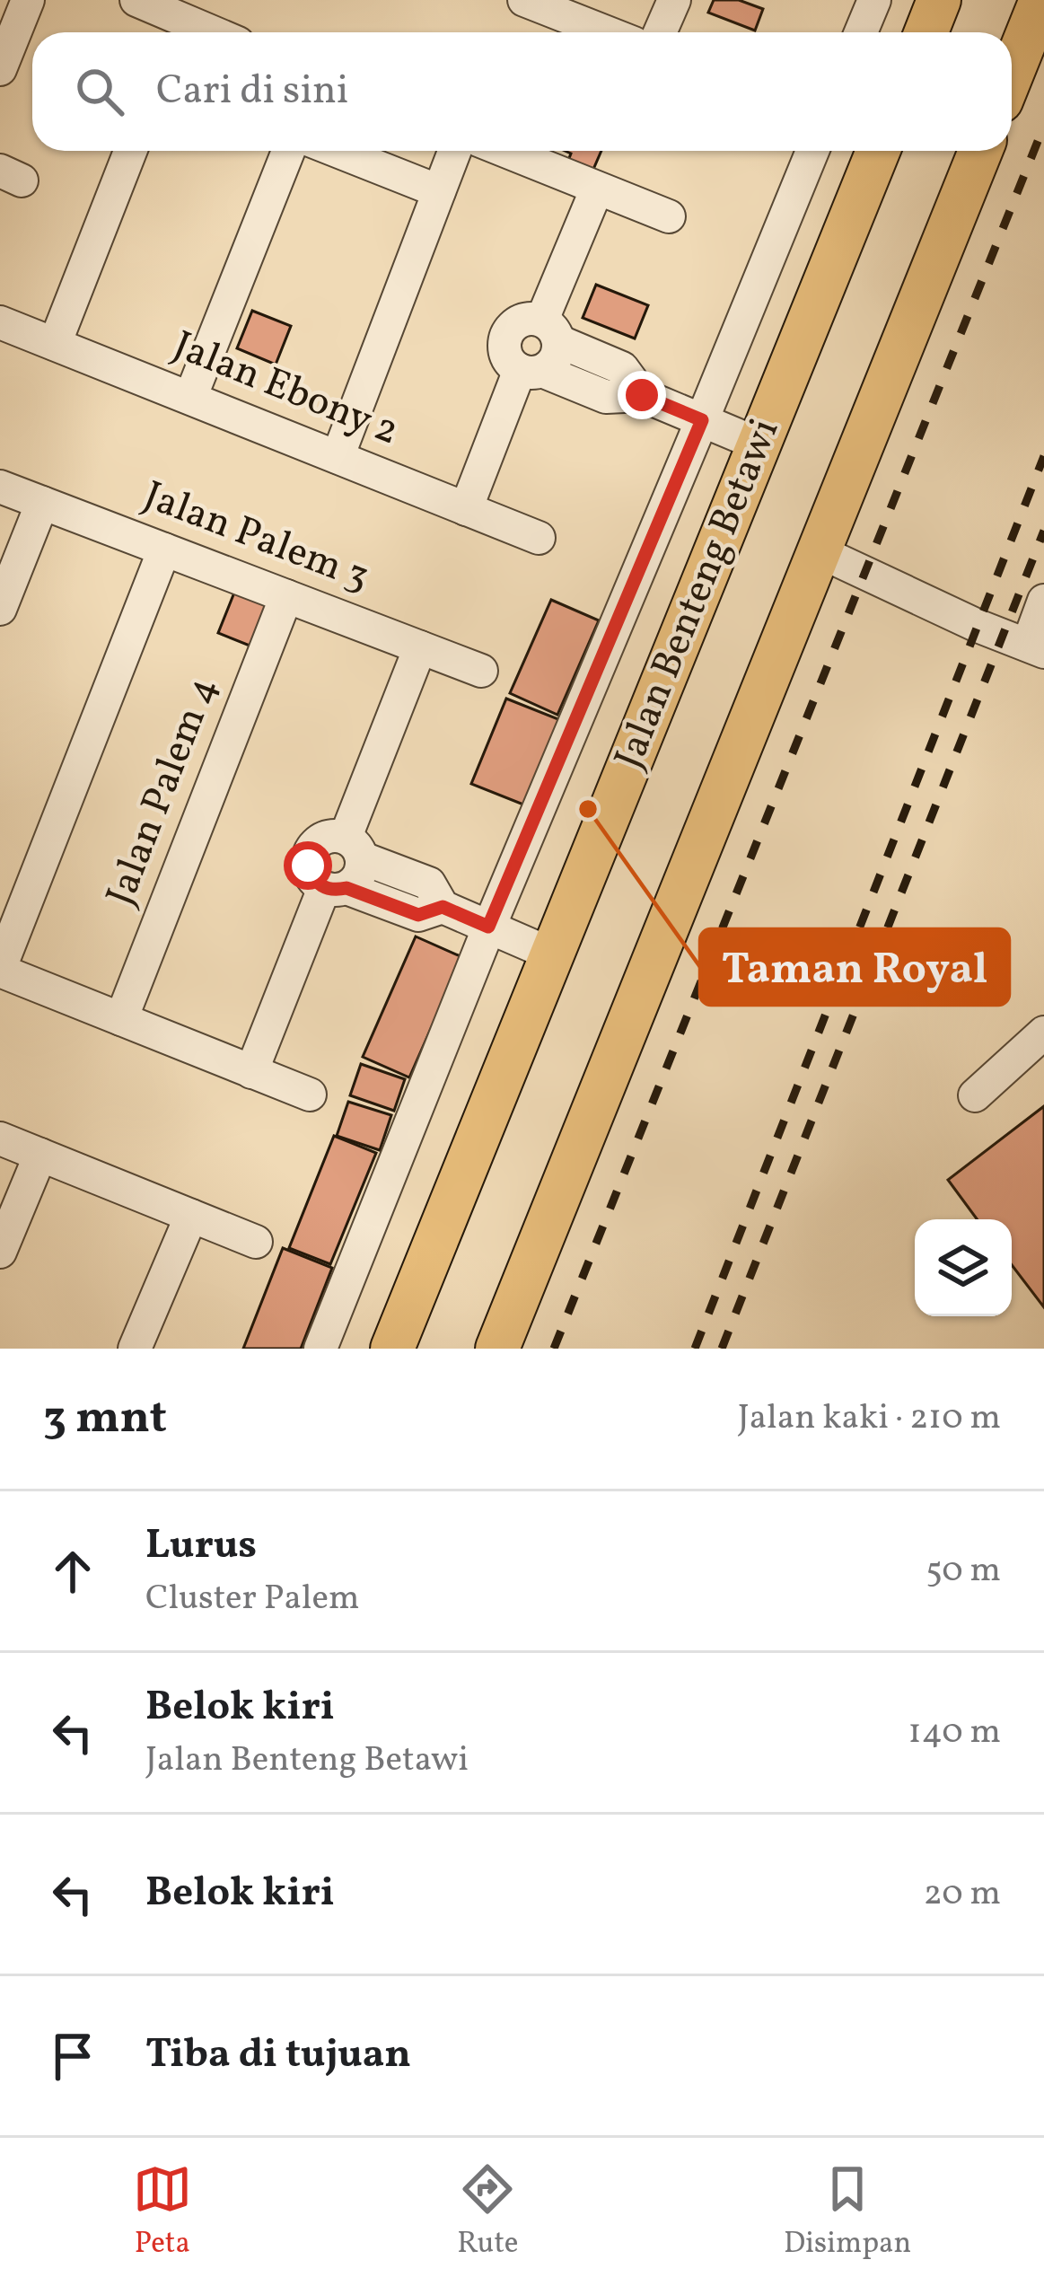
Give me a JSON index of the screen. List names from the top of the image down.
{
  "streets": {
    "main road": ["Jalan Benteng Betawi"],
    "street": ["Jalan Ebony 2", "Jalan Palem 3", "Jalan Palem 4"]
  },
  "crossings": [
    ["Jalan Palem 3", "Jalan Palem 4"]
  ],
  "places": ["Taman Royal"],
  "page": {
    "search": "Cari di sini",
    "heading": ["3 mnt", "Jalan kaki · 210 m"],
    "list": [
      ["Lurus", "Cluster Palem", "50 m"],
      ["Belok kiri", "Jalan Benteng Betawi", "140 m"],
      ["Belok kiri", "20 m"],
      "Tiba di tujuan"
    ],
    "nav": ["Peta", "Rute", "Disimpan"]
  }
}
